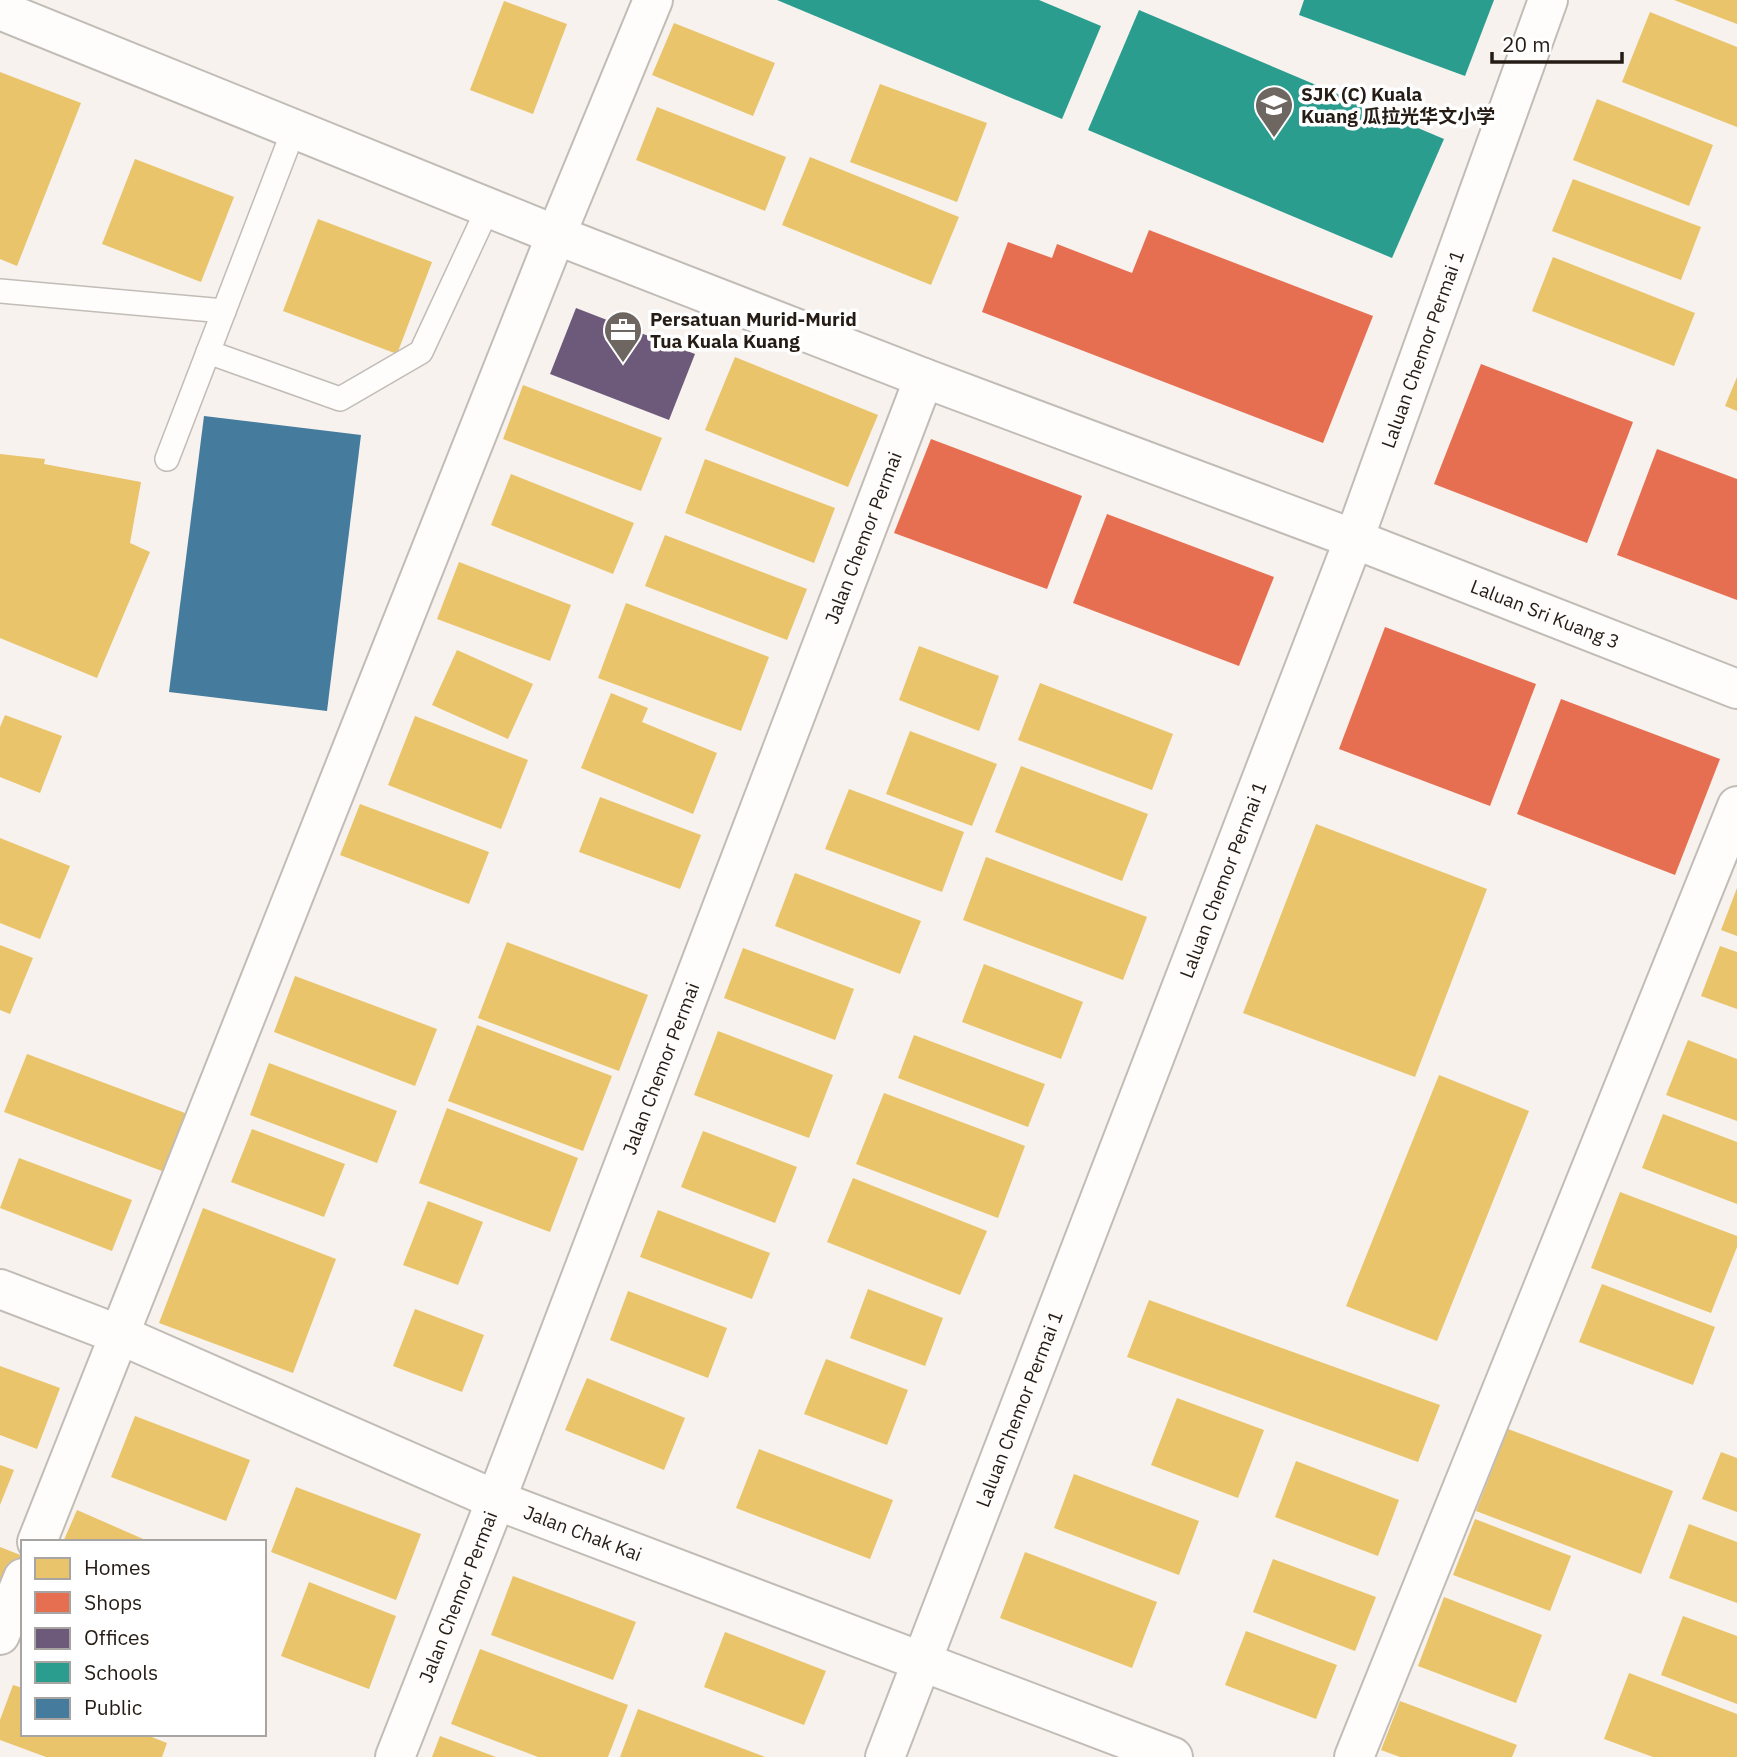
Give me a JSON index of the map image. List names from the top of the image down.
{
  "streets": {
    "street": [
      "Laluan Chemor Permai 1",
      "Jalan Chemor Permai",
      "Laluan Sri Kuang 3",
      "Jalan Chak Kai"
    ]
  },
  "crossings": [
    ["Laluan Chemor Permai 1", "Laluan Sri Kuang 3"],
    ["Laluan Chemor Permai 1", "Jalan Chak Kai"],
    ["Jalan Chemor Permai", "Laluan Sri Kuang 3"],
    ["Jalan Chemor Permai", "Jalan Chak Kai"]
  ],
  "places": {
    "school or university": ["SJK (C) Kuala Kuang 瓜拉光华文小学"],
    "office": ["Persatuan Murid-Murid Tua Kuala Kuang"]
  },
  "legend": [
    "Homes",
    "Shops",
    "Offices",
    "Schools",
    "Public"
  ],
  "scale_bar": "20 m"
}
